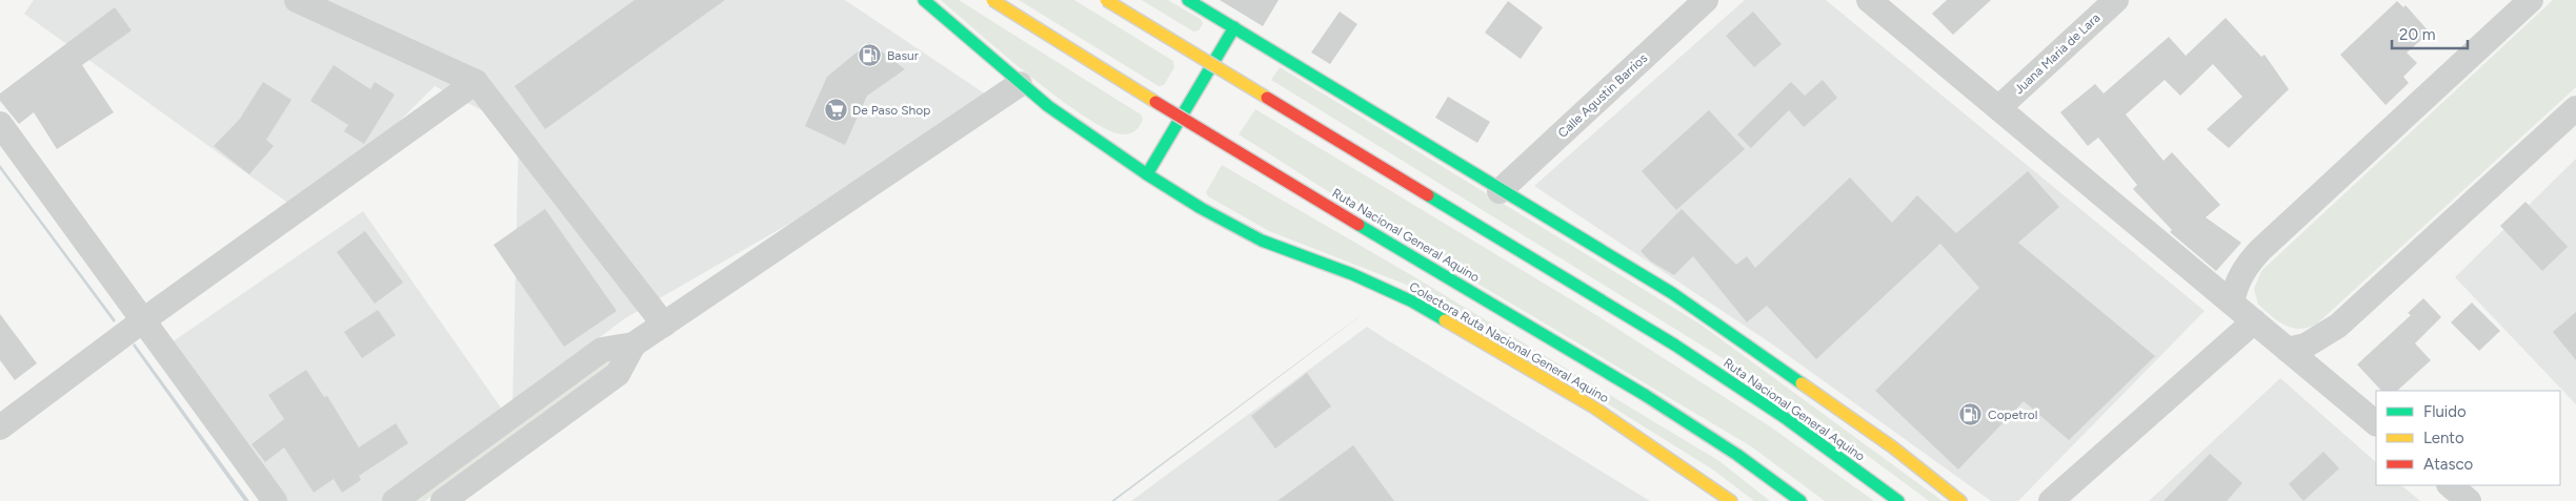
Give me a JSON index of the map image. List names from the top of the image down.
{
  "streets": {
    "main road": ["Ruta Nacional General Aquino", "Colectora Ruta Nacional General Aquino"],
    "street": ["Juana Maria de Lara", "Calle Agustin Barrios"]
  },
  "places": {
    "fuel station": ["Basur", "Copetrol"],
    "supermarket": ["De Paso Shop"]
  },
  "legend": ["Fluido", "Lento", "Atasco"],
  "scale_bar": "20 m"
}
